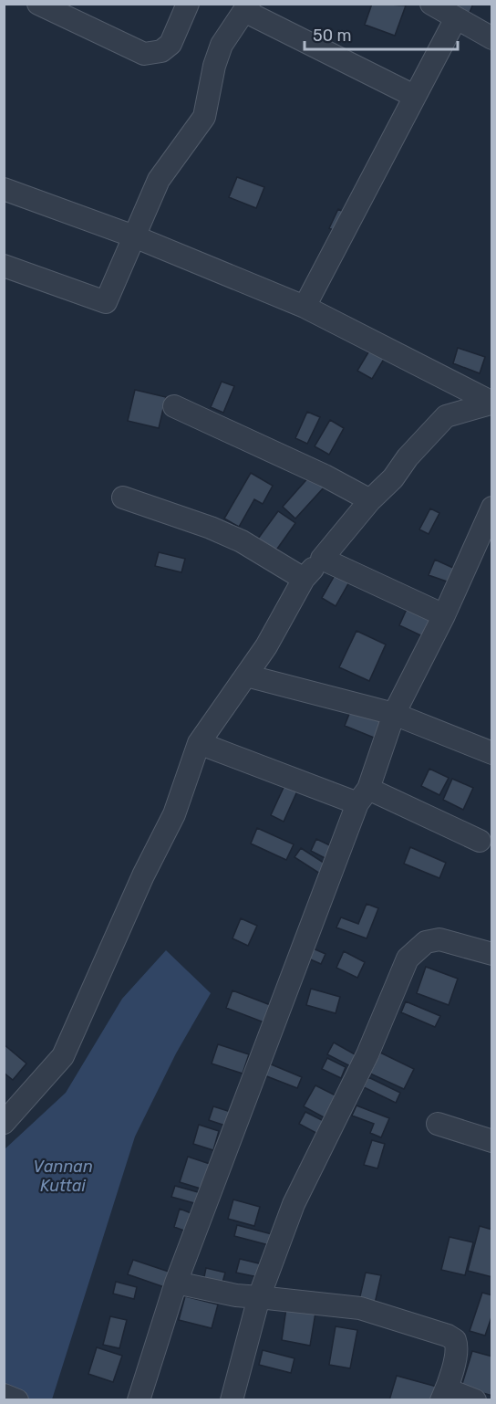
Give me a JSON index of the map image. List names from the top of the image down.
{
  "water": ["Vannan Kuttai"],
  "scale_bar": "50 m"
}
